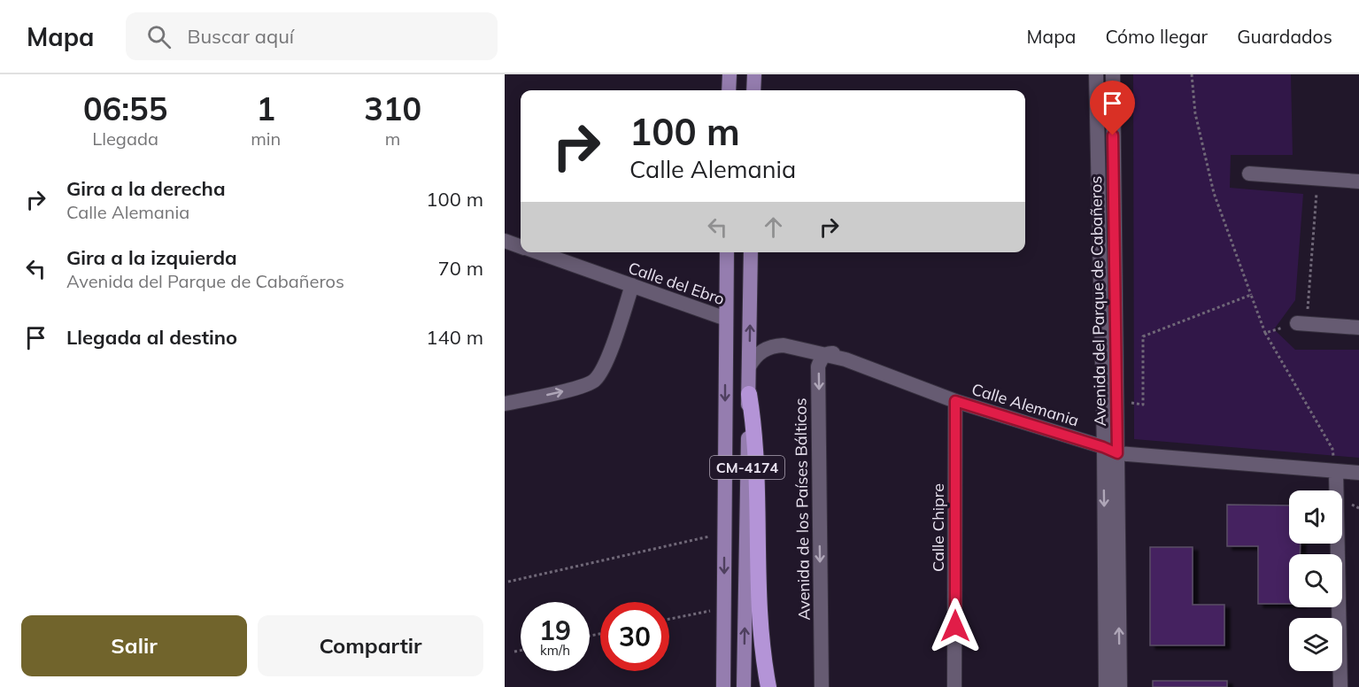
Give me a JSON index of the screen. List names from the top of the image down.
{
  "streets": {
    "main road": ["CM-4174"],
    "street": [
      "Calle del Ebro",
      "Avenida del Parque de Cabañeros",
      "Calle Alemania",
      "Avenida de los Países Bálticos",
      "Calle Chipre"
    ]
  },
  "crossings": [
    ["Calle del Ebro", "CM-4174"],
    ["Avenida del Parque de Cabañeros", "Calle Alemania"],
    ["Calle Alemania", "Avenida de los Países Bálticos"],
    ["Calle Alemania", "Calle Chipre"]
  ],
  "one_way": ["Avenida de los Países Bálticos"],
  "page": {
    "header": "Mapa",
    "search": "Buscar aquí",
    "nav": ["Mapa", "Cómo llegar", "Guardados"],
    "eta": [
      "06:55",
      "Llegada",
      "1",
      "min",
      "310",
      "m"
    ],
    "turn": ["100 m", "Calle Alemania"],
    "list": [
      {
        "name": "Gira a la derecha",
        "note": "Calle Alemania",
        "value": "100 m"
      },
      {
        "name": "Gira a la izquierda",
        "note": "Avenida del Parque de Cabañeros",
        "value": "70 m"
      },
      {
        "name": "Llegada al destino",
        "value": "140 m"
      }
    ],
    "speed": "19 km/h",
    "limit": "30",
    "buttons": ["Salir", "Compartir"]
  }
}
